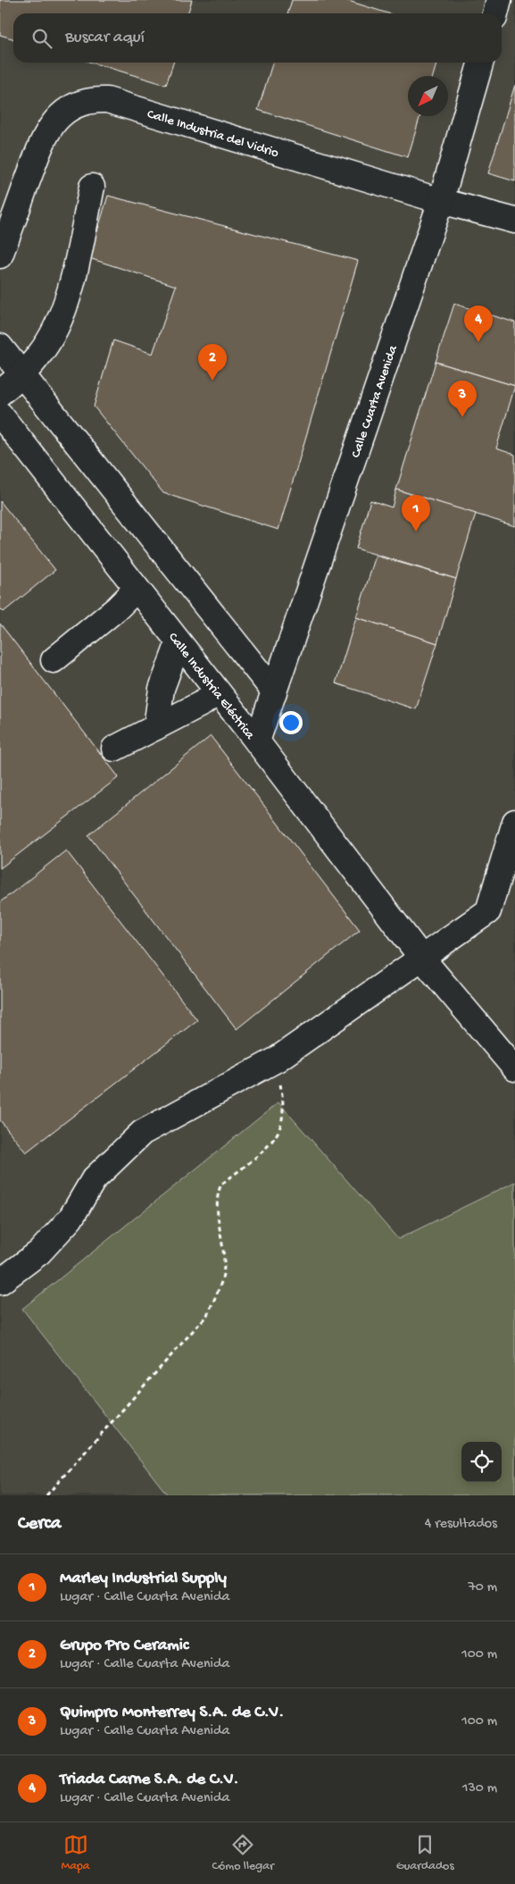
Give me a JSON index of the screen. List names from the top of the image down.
{
  "streets": {
    "street": ["Calle Industria del Vidrio", "Calle Cuarta Avenida", "Calle Industria Eléctrica"]
  },
  "crossings": [
    ["Calle Industria del Vidrio", "Calle Cuarta Avenida"],
    ["Calle Cuarta Avenida", "Calle Industria Eléctrica"]
  ],
  "north": "bottom left",
  "page": {
    "search": "Buscar aquí",
    "pins": [
      "4",
      "2",
      "3",
      "1"
    ],
    "heading": ["Cerca", "4 resultados"],
    "list": [
      {
        "mark": "1",
        "name": "Marley Industrial Supply",
        "note": "Lugar · Calle Cuarta Avenida",
        "value": "70 m"
      },
      {
        "mark": "2",
        "name": "Grupo Pro Ceramic",
        "note": "Lugar · Calle Cuarta Avenida",
        "value": "100 m"
      },
      {
        "mark": "3",
        "name": "Quimpro Monterrey S.A. de C.V.",
        "note": "Lugar · Calle Cuarta Avenida",
        "value": "100 m"
      },
      {
        "mark": "4",
        "name": "Triada Carne S.A. de C.V.",
        "note": "Lugar · Calle Cuarta Avenida",
        "value": "130 m"
      }
    ],
    "nav": ["Mapa", "Cómo llegar", "Guardados"]
  }
}
